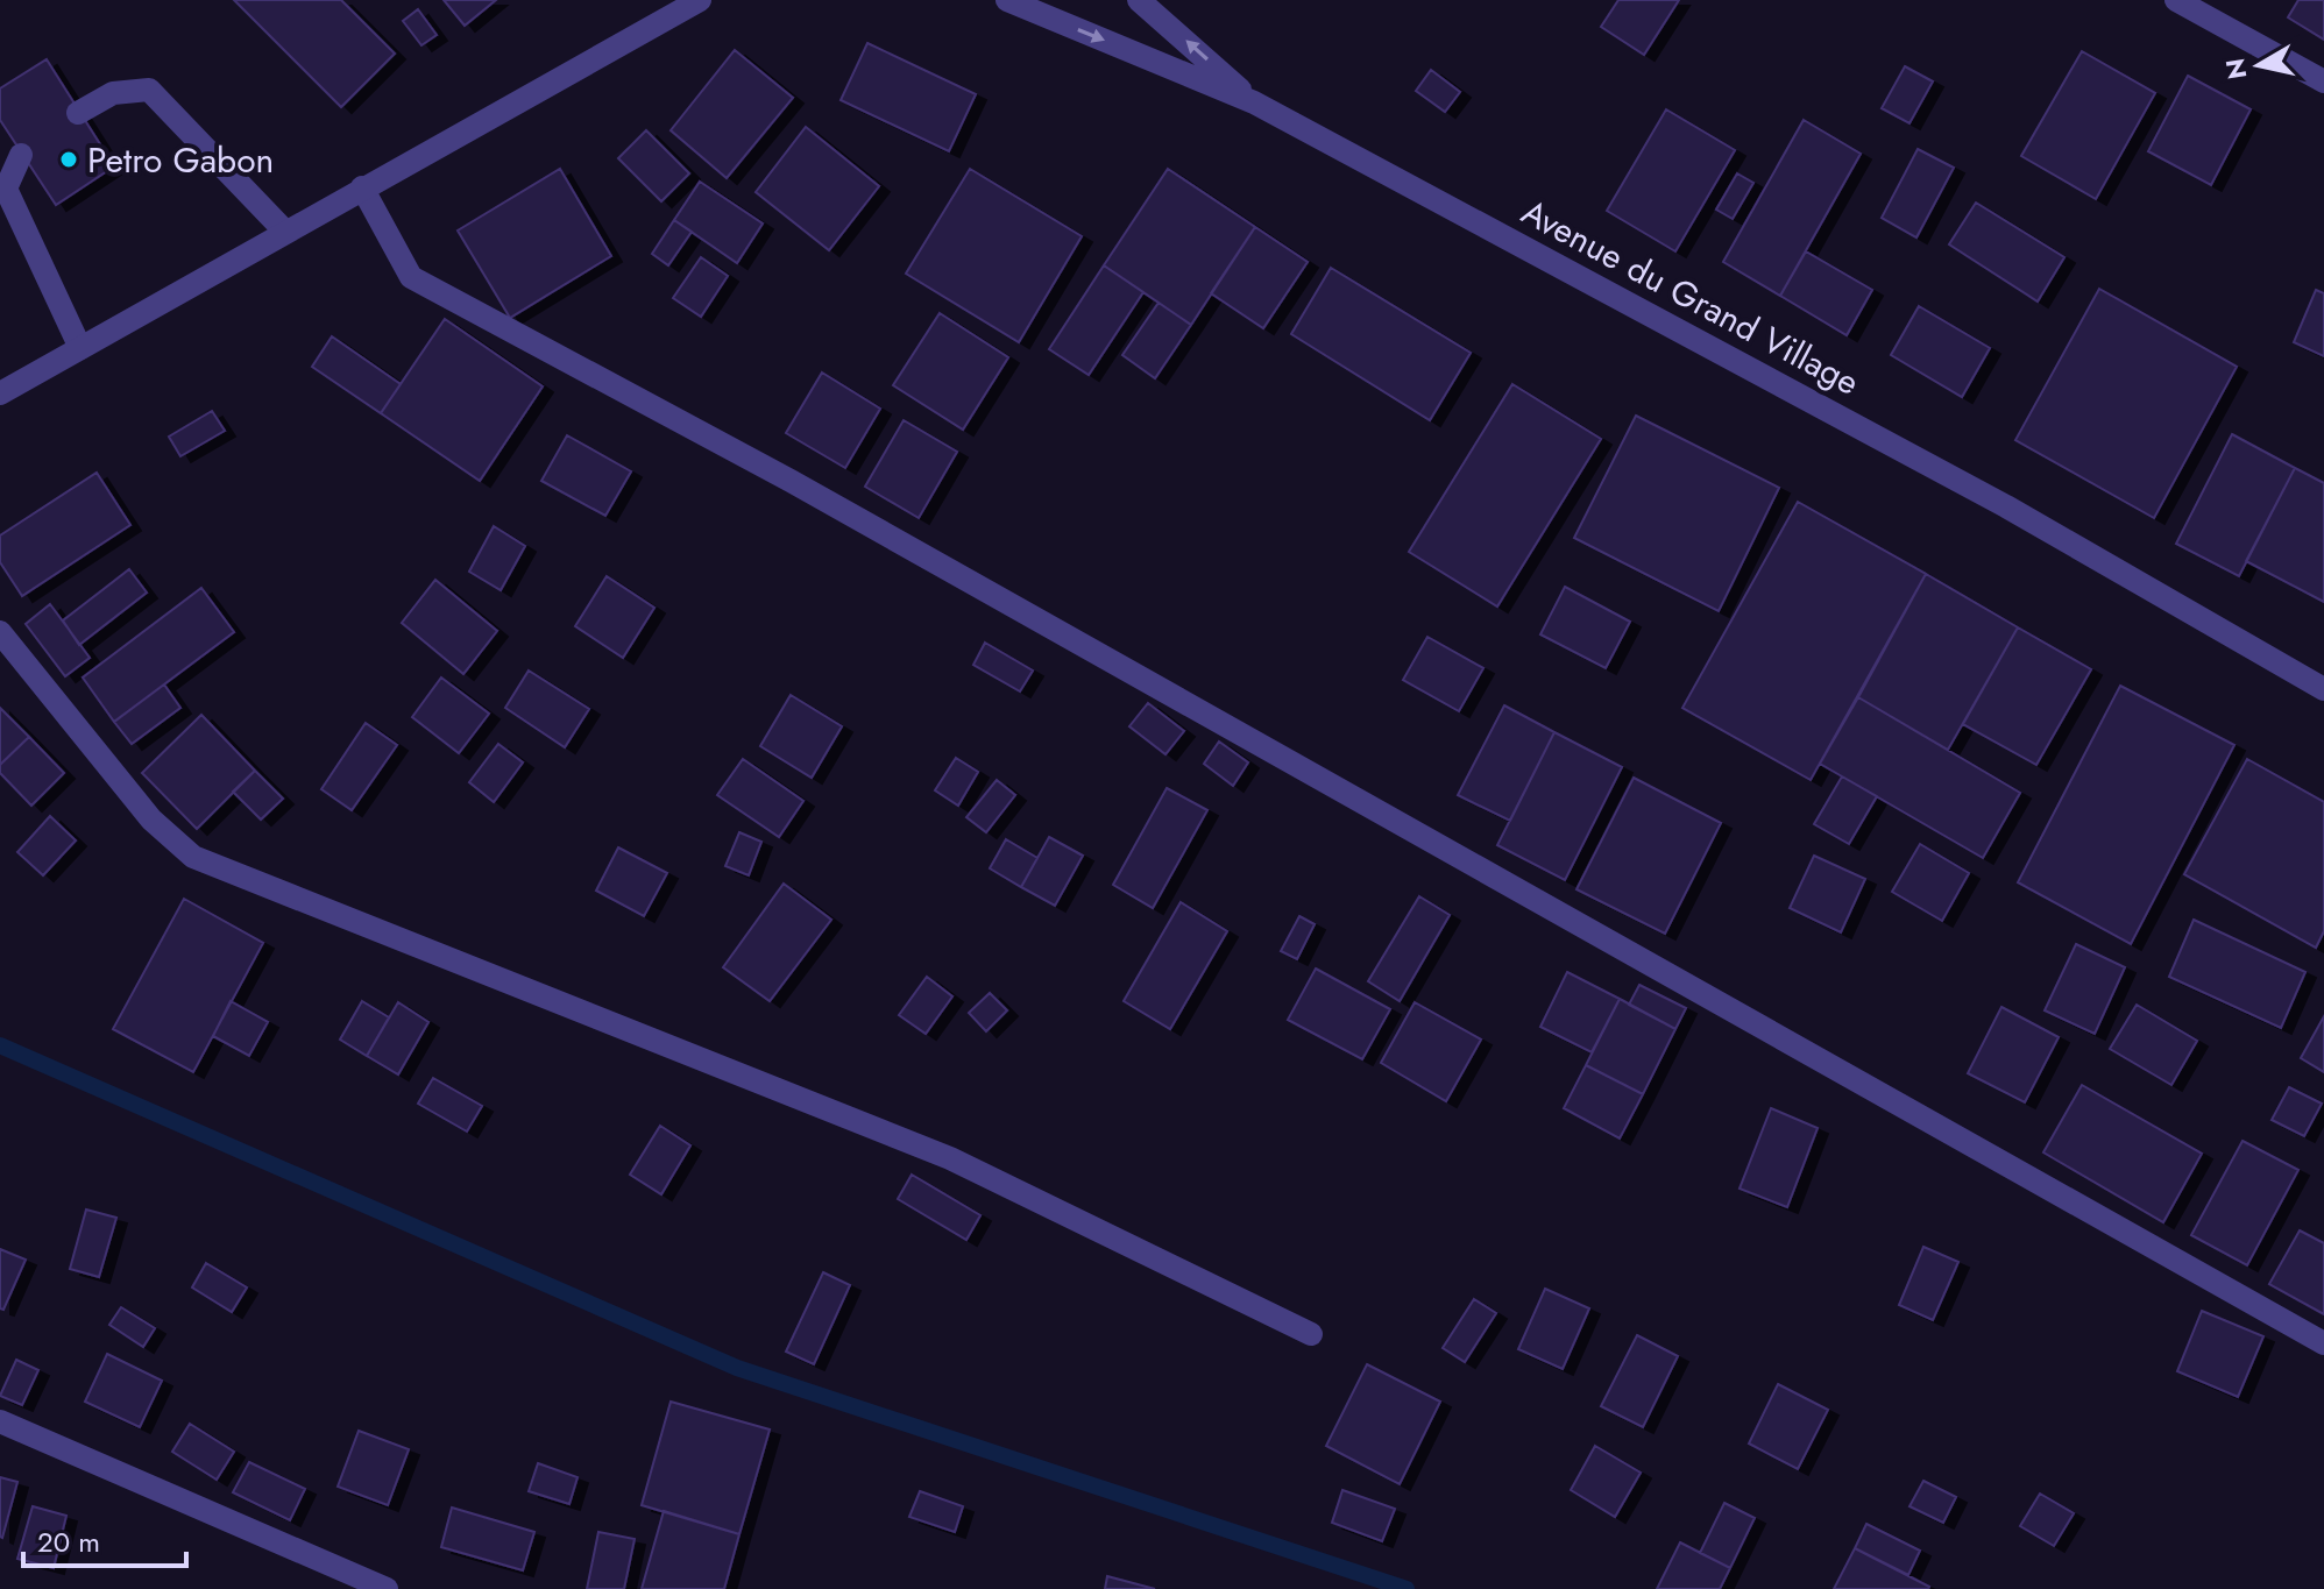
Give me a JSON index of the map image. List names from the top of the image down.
{
  "streets": {
    "street": ["Avenue du Grand Village"]
  },
  "places": ["Petro Gabon"],
  "scale_bar": "20 m",
  "north": "left"
}
